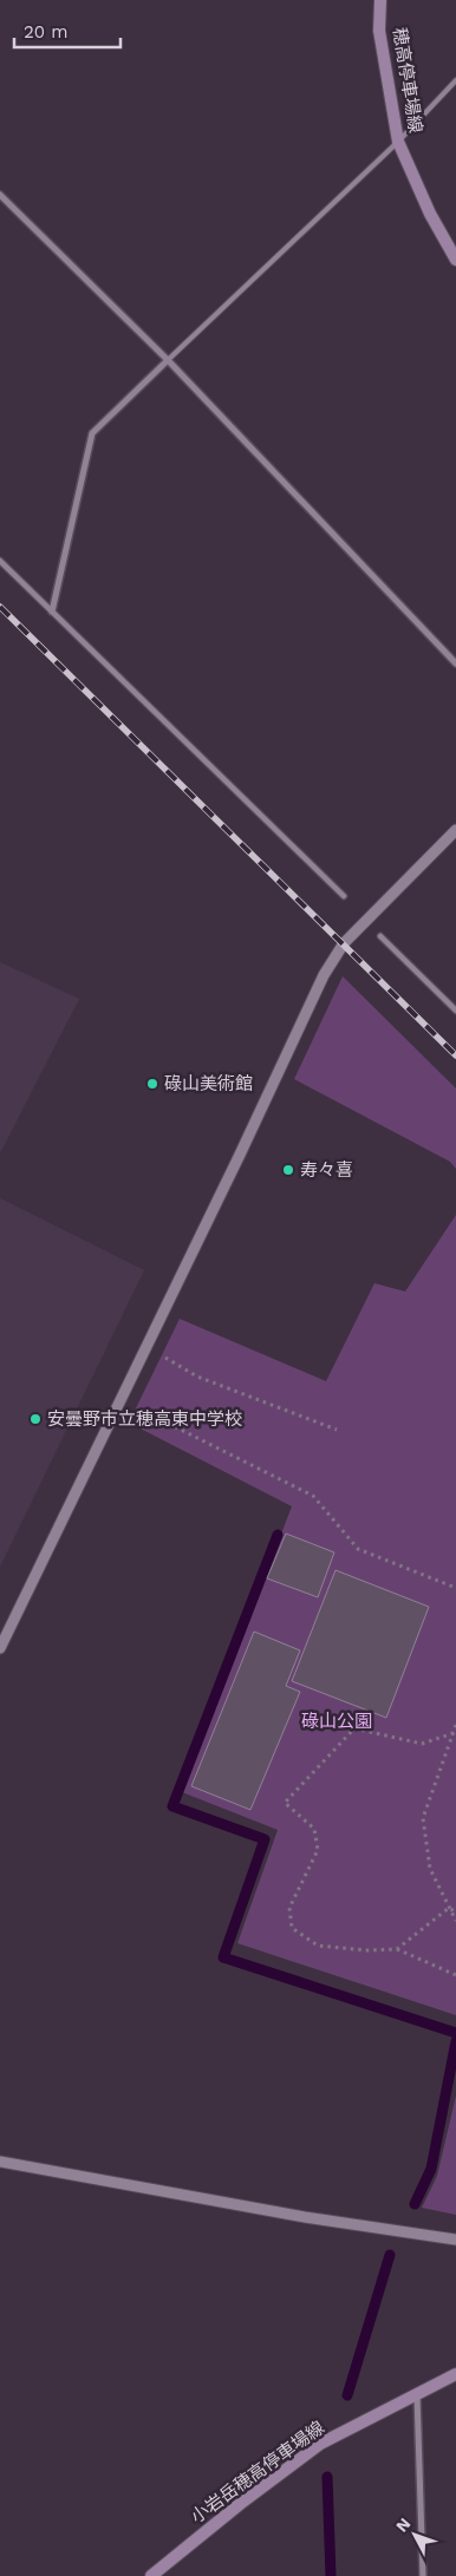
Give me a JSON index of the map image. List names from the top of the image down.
{
  "streets": {
    "main road": ["穂高停車場線", "小岩岳穂高停車場線"]
  },
  "parks": ["碌山公園"],
  "places": ["碌山美術館", "寿々喜", "安曇野市立穂高東中学校"],
  "scale_bar": "20 m",
  "north": "top left"
}
